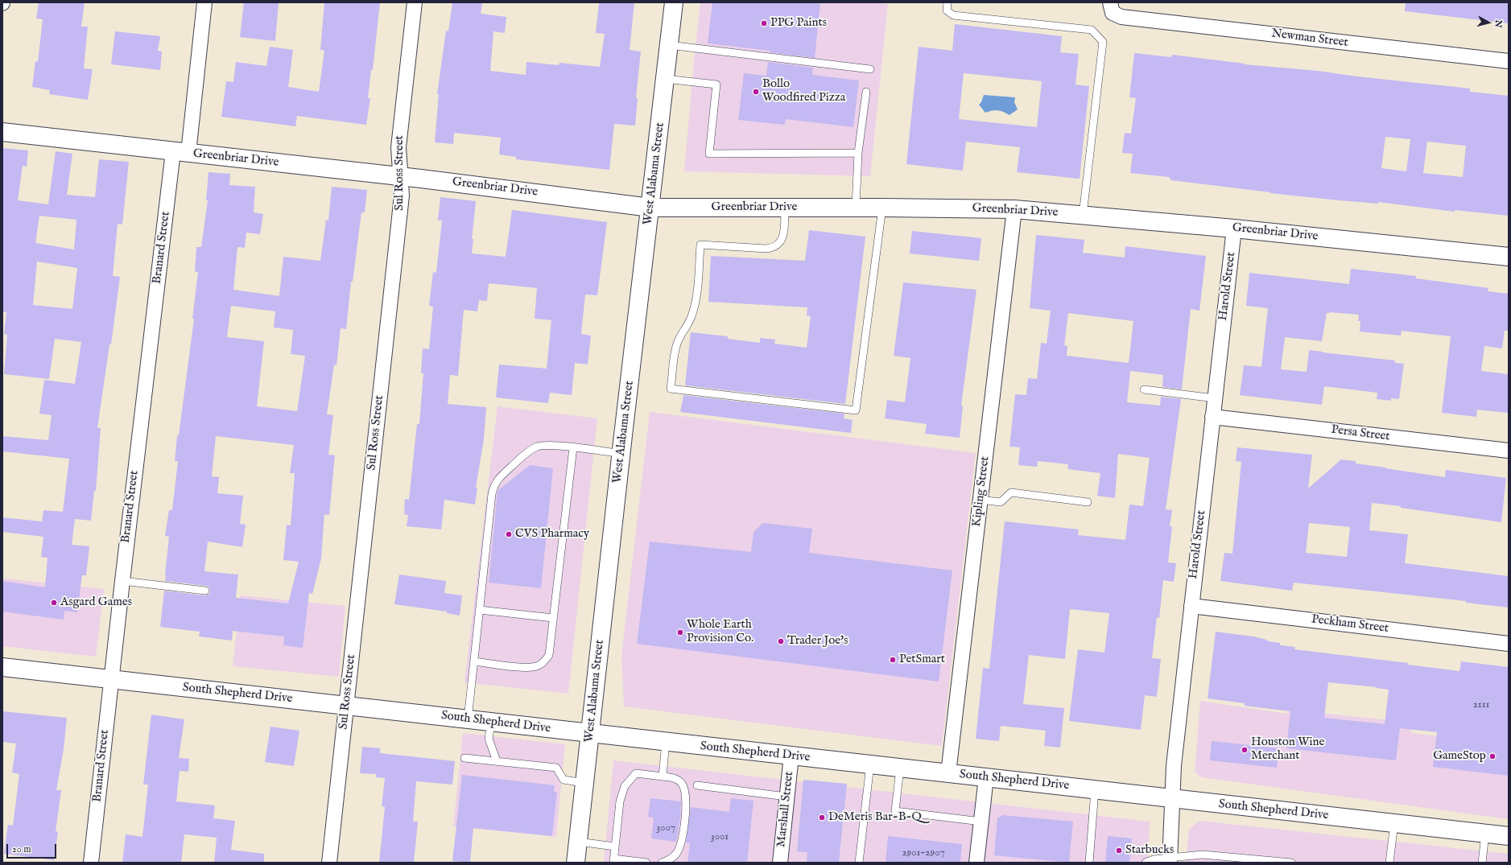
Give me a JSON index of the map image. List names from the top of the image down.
{
  "streets": {
    "street": [
      "Newman Street",
      "Greenbriar Drive",
      "Sul Ross Street",
      "West Alabama Street",
      "Branard Street",
      "Harold Street",
      "Persa Street",
      "Kipling Street",
      "Peckham Street",
      "South Shepherd Drive",
      "Marshall Street"
    ]
  },
  "crossings": [
    ["Greenbriar Drive", "Sul Ross Street"],
    ["Greenbriar Drive", "West Alabama Street"],
    ["Greenbriar Drive", "Branard Street"],
    ["Greenbriar Drive", "Harold Street"],
    ["Greenbriar Drive", "Kipling Street"],
    ["Sul Ross Street", "South Shepherd Drive"],
    ["West Alabama Street", "South Shepherd Drive"],
    ["Branard Street", "South Shepherd Drive"],
    ["Harold Street", "Persa Street"],
    ["Harold Street", "Peckham Street"],
    ["Harold Street", "South Shepherd Drive"],
    ["Kipling Street", "South Shepherd Drive"],
    ["South Shepherd Drive", "Marshall Street"]
  ],
  "places": [
    "PPG Paints",
    "Bollo Woodfired Pizza",
    "CVS Pharmacy",
    "Asgard Games",
    "Whole Earth Provision Co.",
    "Trader Joe's",
    "PetSmart",
    "Houston Wine Merchant",
    "GameStop",
    "DeMeris Bar-B-Q",
    "Starbucks"
  ],
  "house_numbers": [
    "2111",
    "3007",
    "3001",
    "2901-2907"
  ],
  "scale_bar": "20 m",
  "north": "right"
}
